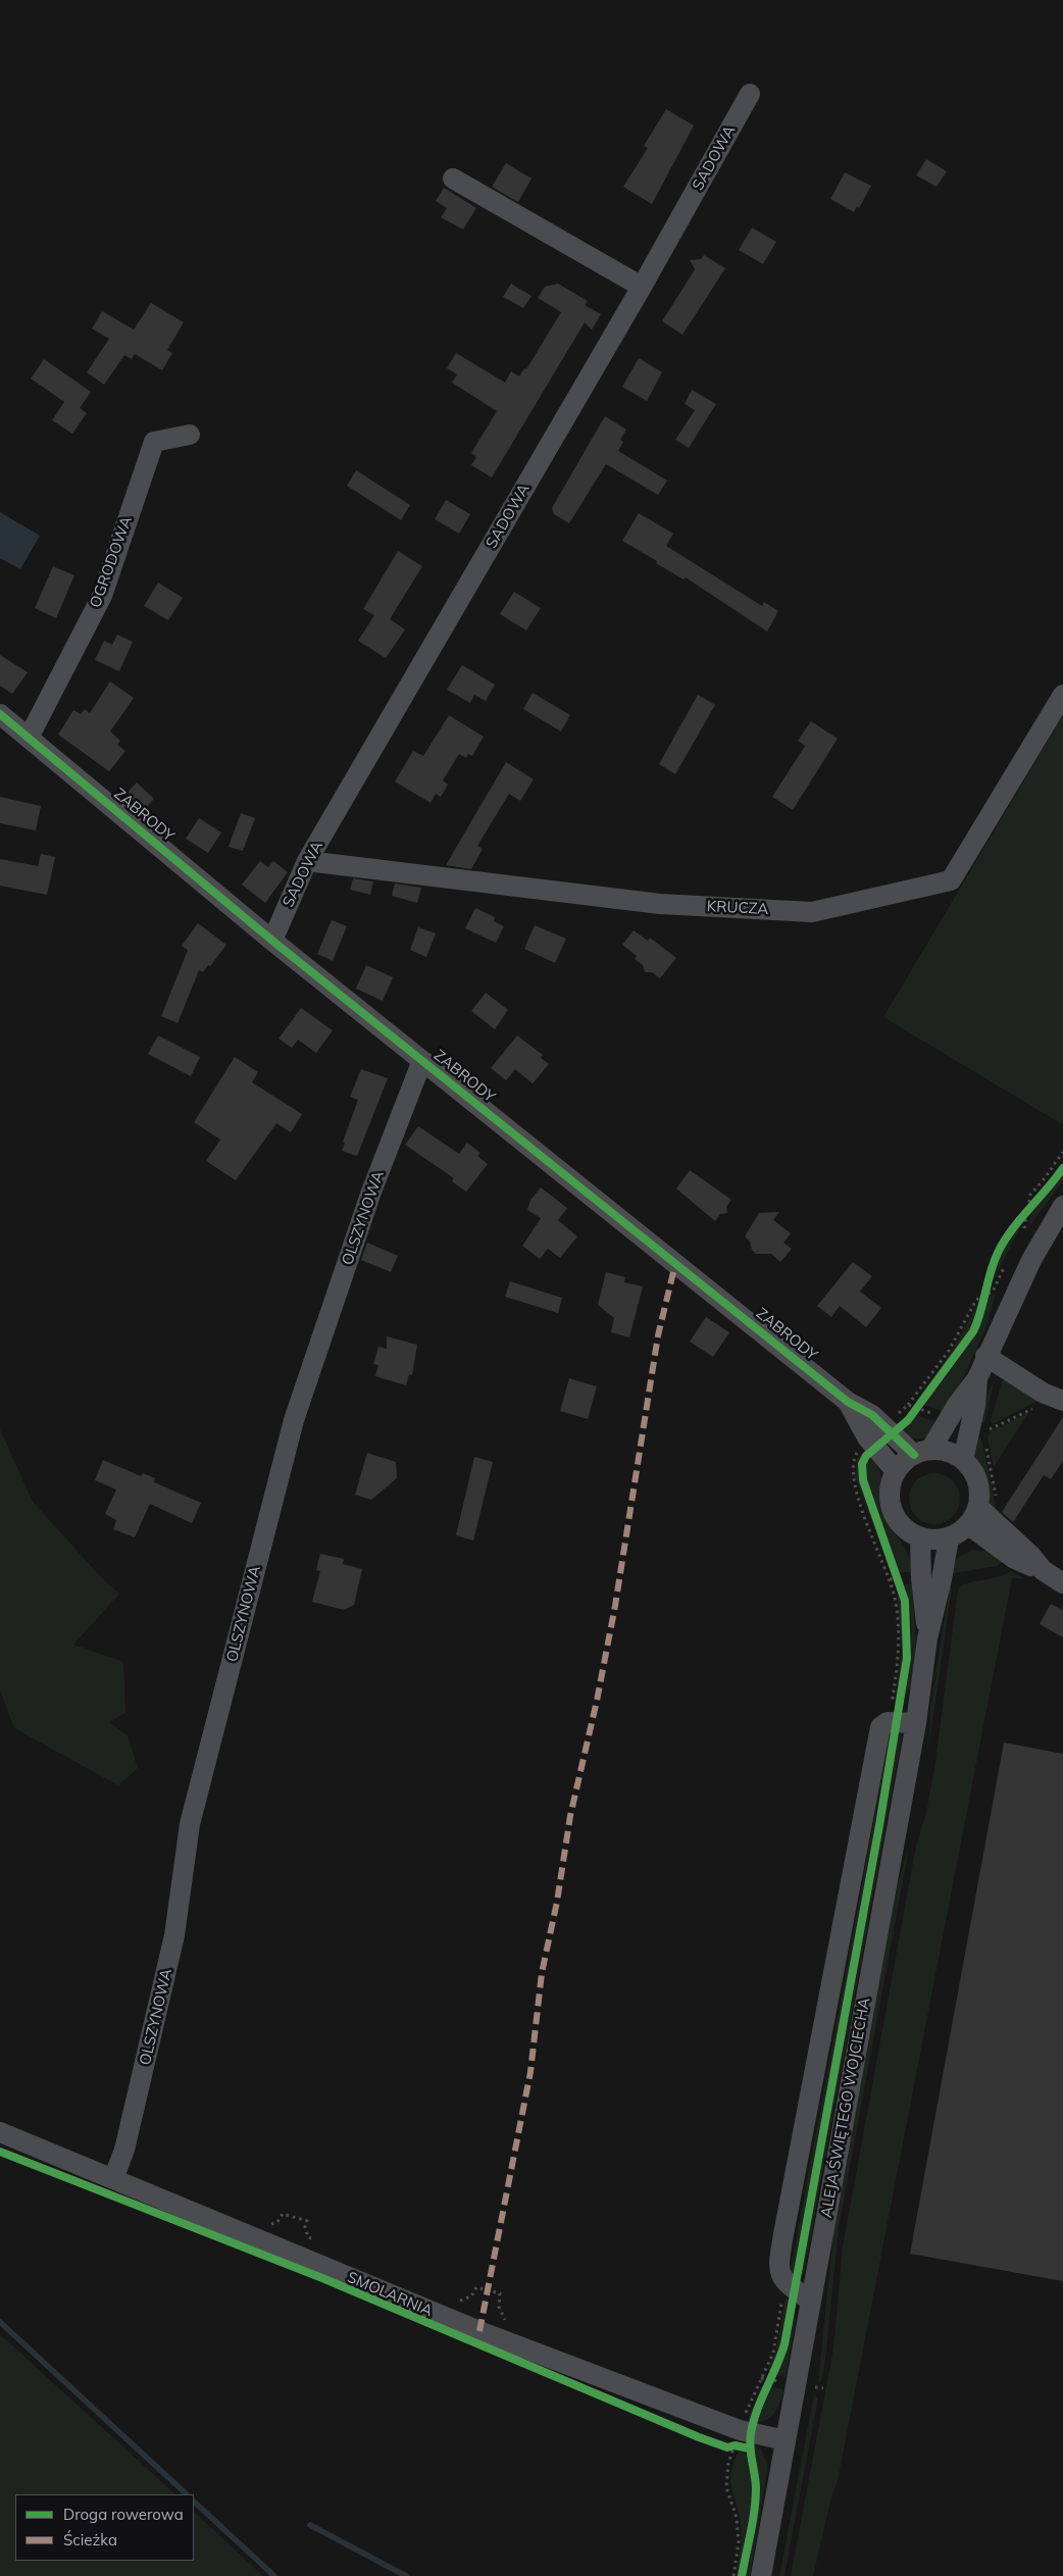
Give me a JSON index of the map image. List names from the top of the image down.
{
  "streets": {
    "street": [
      "SADOWA",
      "OGRODOWA",
      "ZABRODY",
      "KRUCZA",
      "OLSZYNOWA",
      "ALEJA ŚWIĘTEGO WOJCIECHA",
      "SMOLARNIA"
    ]
  },
  "crossings": [
    ["SADOWA", "ZABRODY"],
    ["SADOWA", "KRUCZA"],
    ["OGRODOWA", "ZABRODY"],
    ["ZABRODY", "OLSZYNOWA"],
    ["ZABRODY", "ALEJA ŚWIĘTEGO WOJCIECHA"],
    ["OLSZYNOWA", "SMOLARNIA"],
    ["ALEJA ŚWIĘTEGO WOJCIECHA", "SMOLARNIA"]
  ],
  "legend": ["Droga rowerowa", "Ścieżka"]
}
